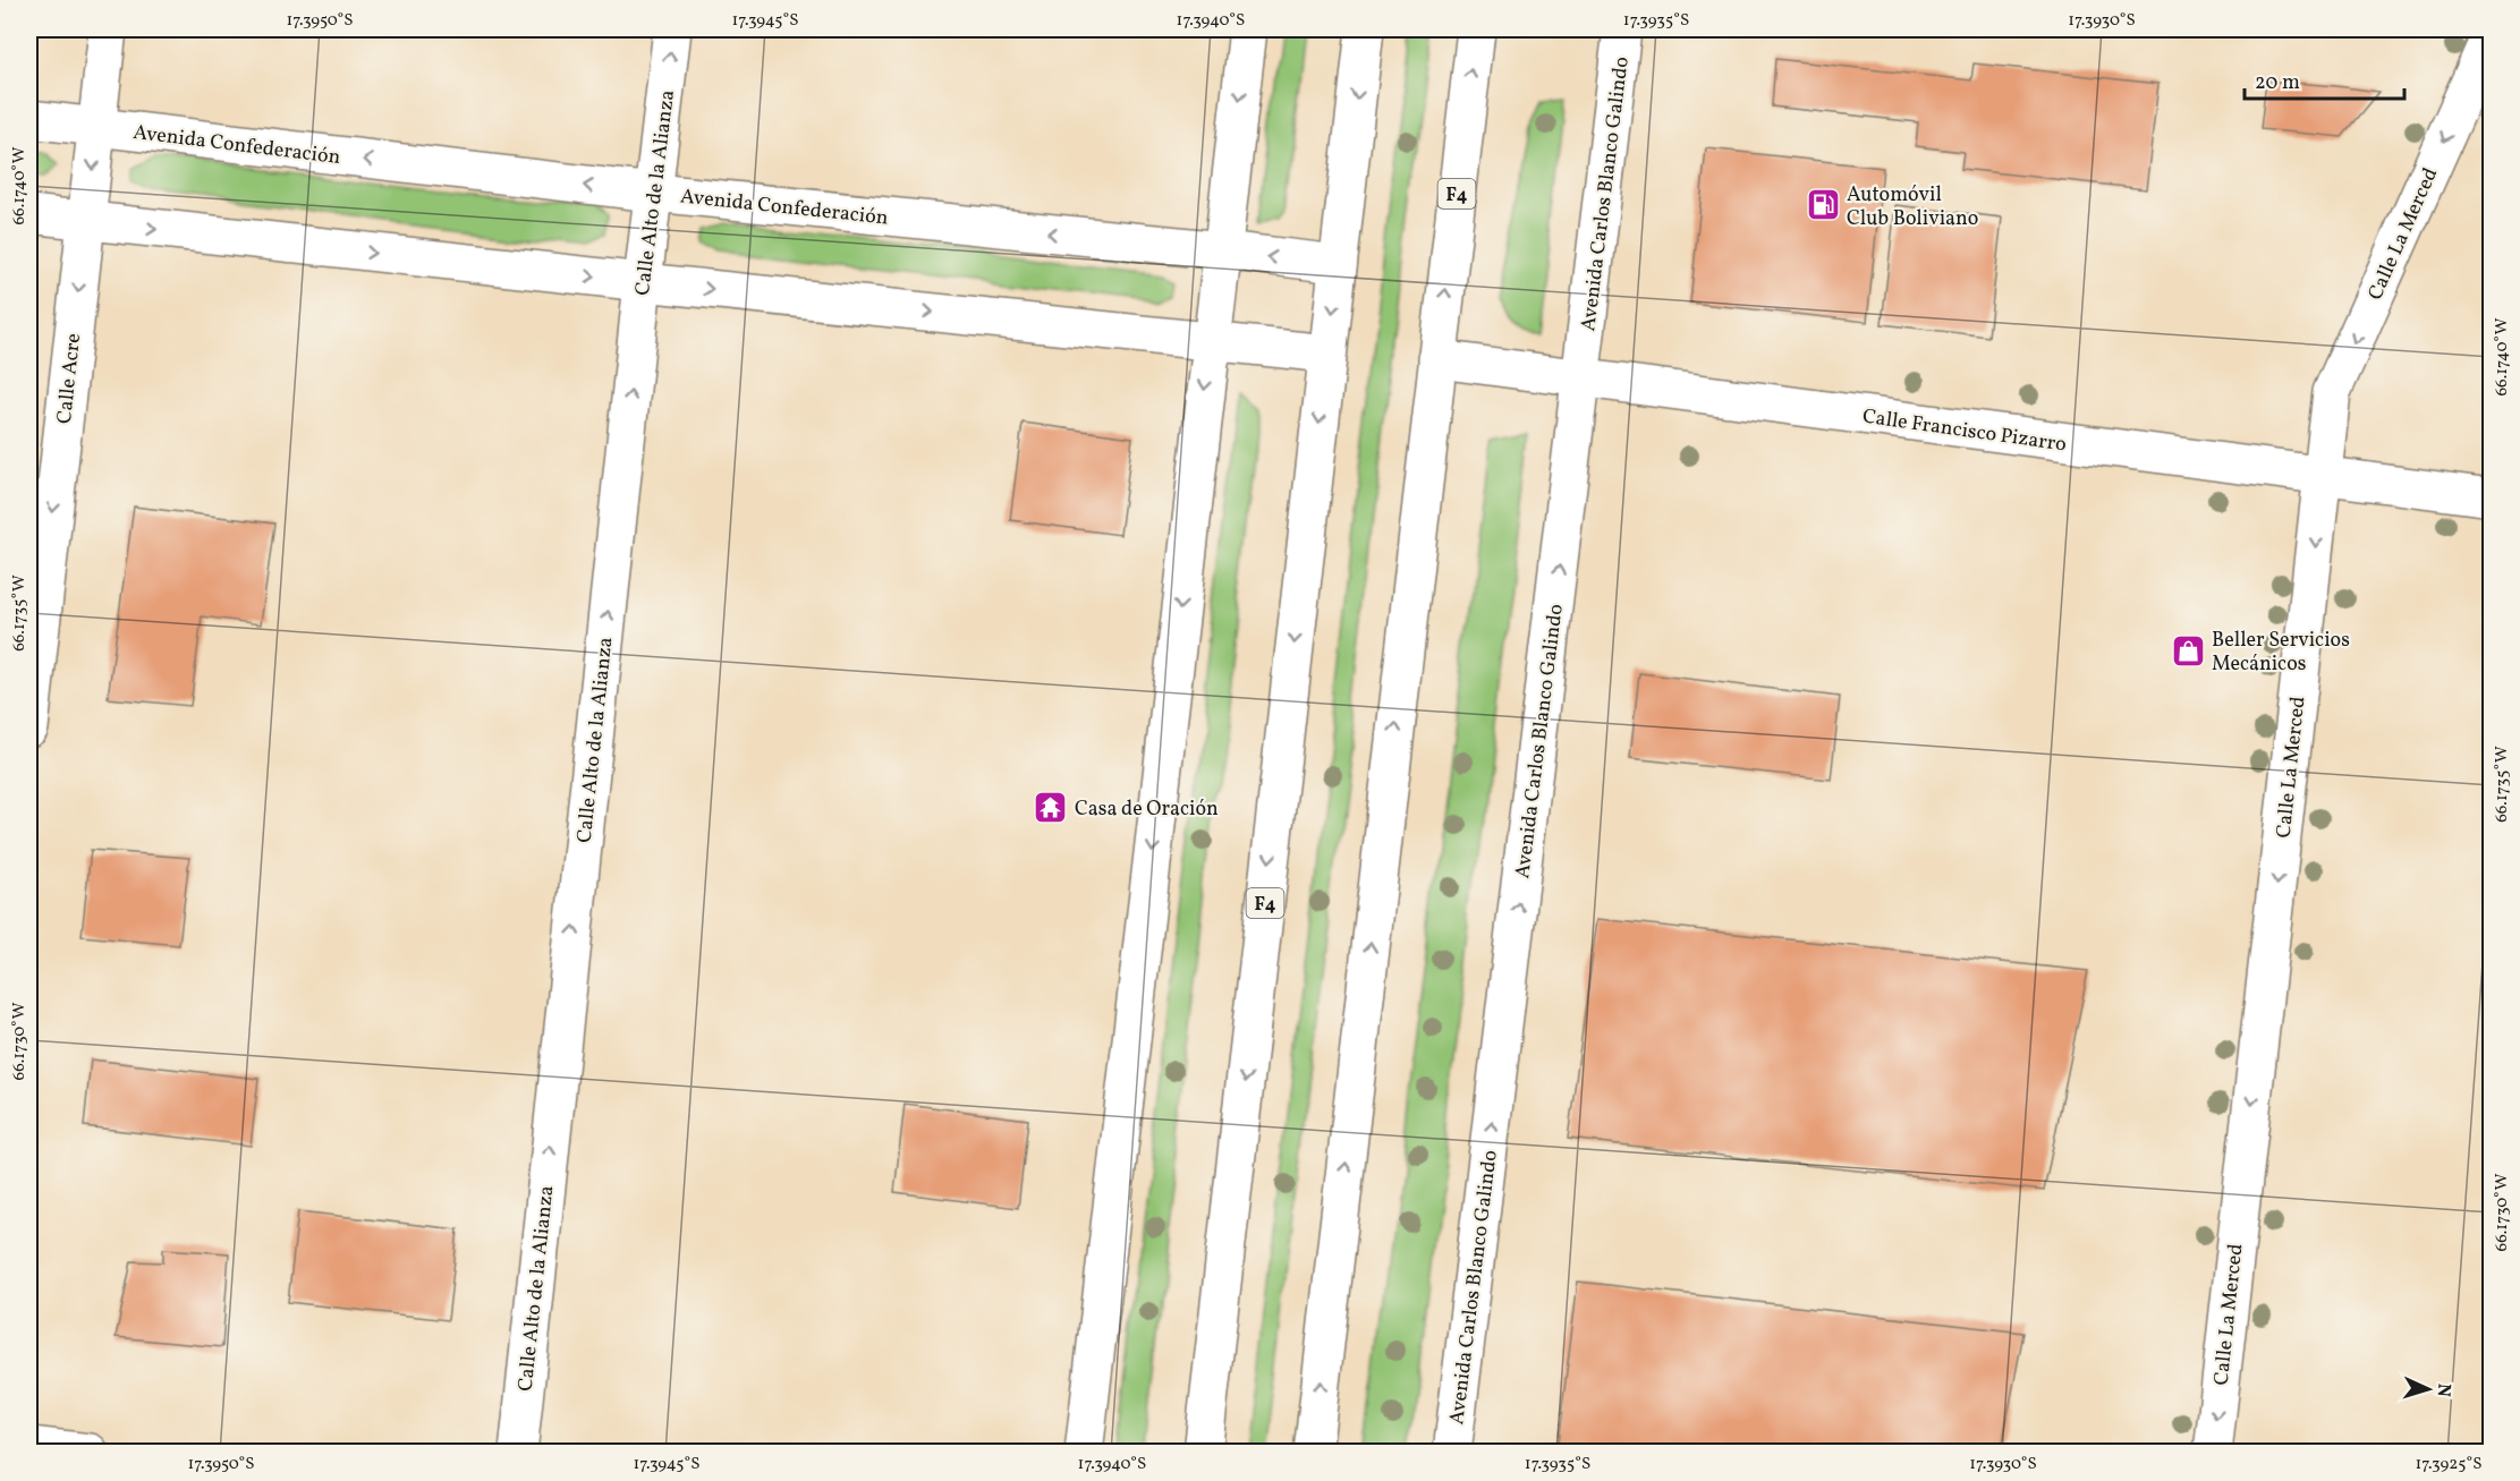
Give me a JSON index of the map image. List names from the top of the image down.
{
  "streets": {
    "street": [
      "Avenida Confederación",
      "Calle Alto de la Alianza",
      "F4",
      "Avenida Carlos Blanco Galindo",
      "Calle La Merced",
      "Calle Acre",
      "Calle Francisco Pizarro"
    ]
  },
  "crossings": [
    ["Avenida Confederación", "Calle Alto de la Alianza"],
    ["Avenida Confederación", "F4"],
    ["Avenida Confederación", "Calle Acre"],
    ["F4", "Calle Francisco Pizarro"],
    ["Avenida Carlos Blanco Galindo", "Calle Francisco Pizarro"],
    ["Calle La Merced", "Calle Francisco Pizarro"]
  ],
  "one_way": ["Calle Alto de la Alianza", "Calle La Merced", "Calle Acre"],
  "places": {
    "fuel station": ["Automóvil Club Boliviano"],
    "shop": ["Beller Servicios Mecánicos"],
    "temple": ["Casa de Oración"]
  },
  "scale_bar": "20 m",
  "north": "right",
  "coordinates": [
    "17.3950°S",
    "17.3945°S",
    "17.3940°S",
    "17.3935°S",
    "17.3930°S",
    "66.1740°W",
    "66.1735°W",
    "66.1730°W",
    "17.3925°S"
  ]
}
